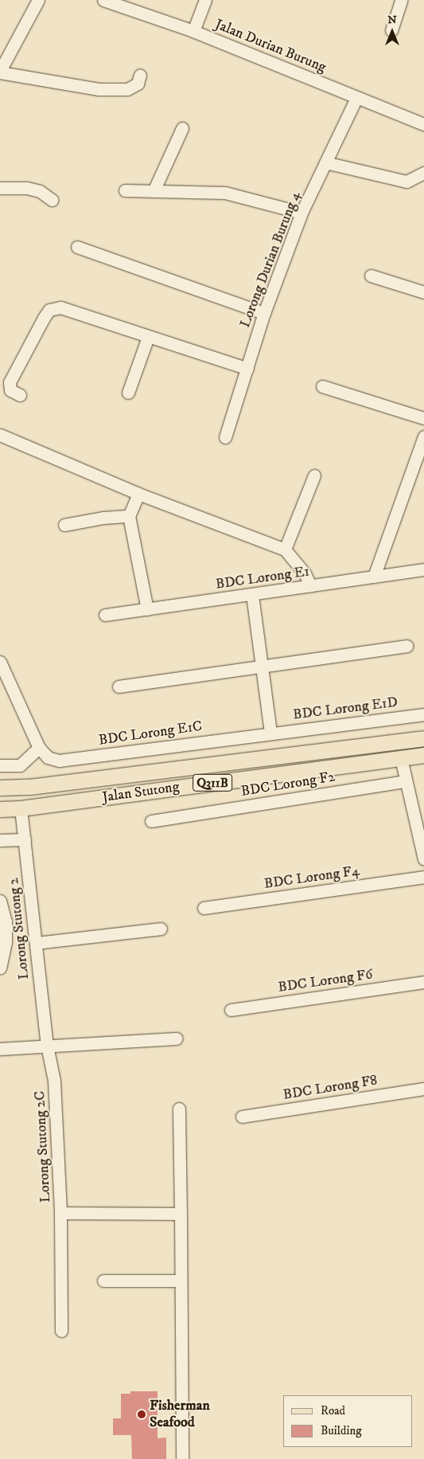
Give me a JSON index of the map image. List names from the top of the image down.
{
  "streets": {
    "main road": ["Q311B", "Jalan Stutong"],
    "street": [
      "Jalan Durian Burung",
      "Lorong Durian Burung 4",
      "BDC Lorong E1",
      "BDC Lorong E1D",
      "BDC Lorong E1C",
      "BDC Lorong F2",
      "BDC Lorong F4",
      "Lorong Stutong 2",
      "BDC Lorong F6",
      "BDC Lorong F8",
      "Lorong Stutong 2C"
    ]
  },
  "crossings": [
    ["Jalan Durian Burung", "Lorong Durian Burung 4"],
    ["BDC Lorong E1D", "BDC Lorong E1C"],
    ["Jalan Stutong", "Lorong Stutong 2"],
    ["Lorong Stutong 2", "Lorong Stutong 2C"]
  ],
  "places": ["Fisherman Seafood"],
  "legend": ["Road", "Building"],
  "north": "top"
}
